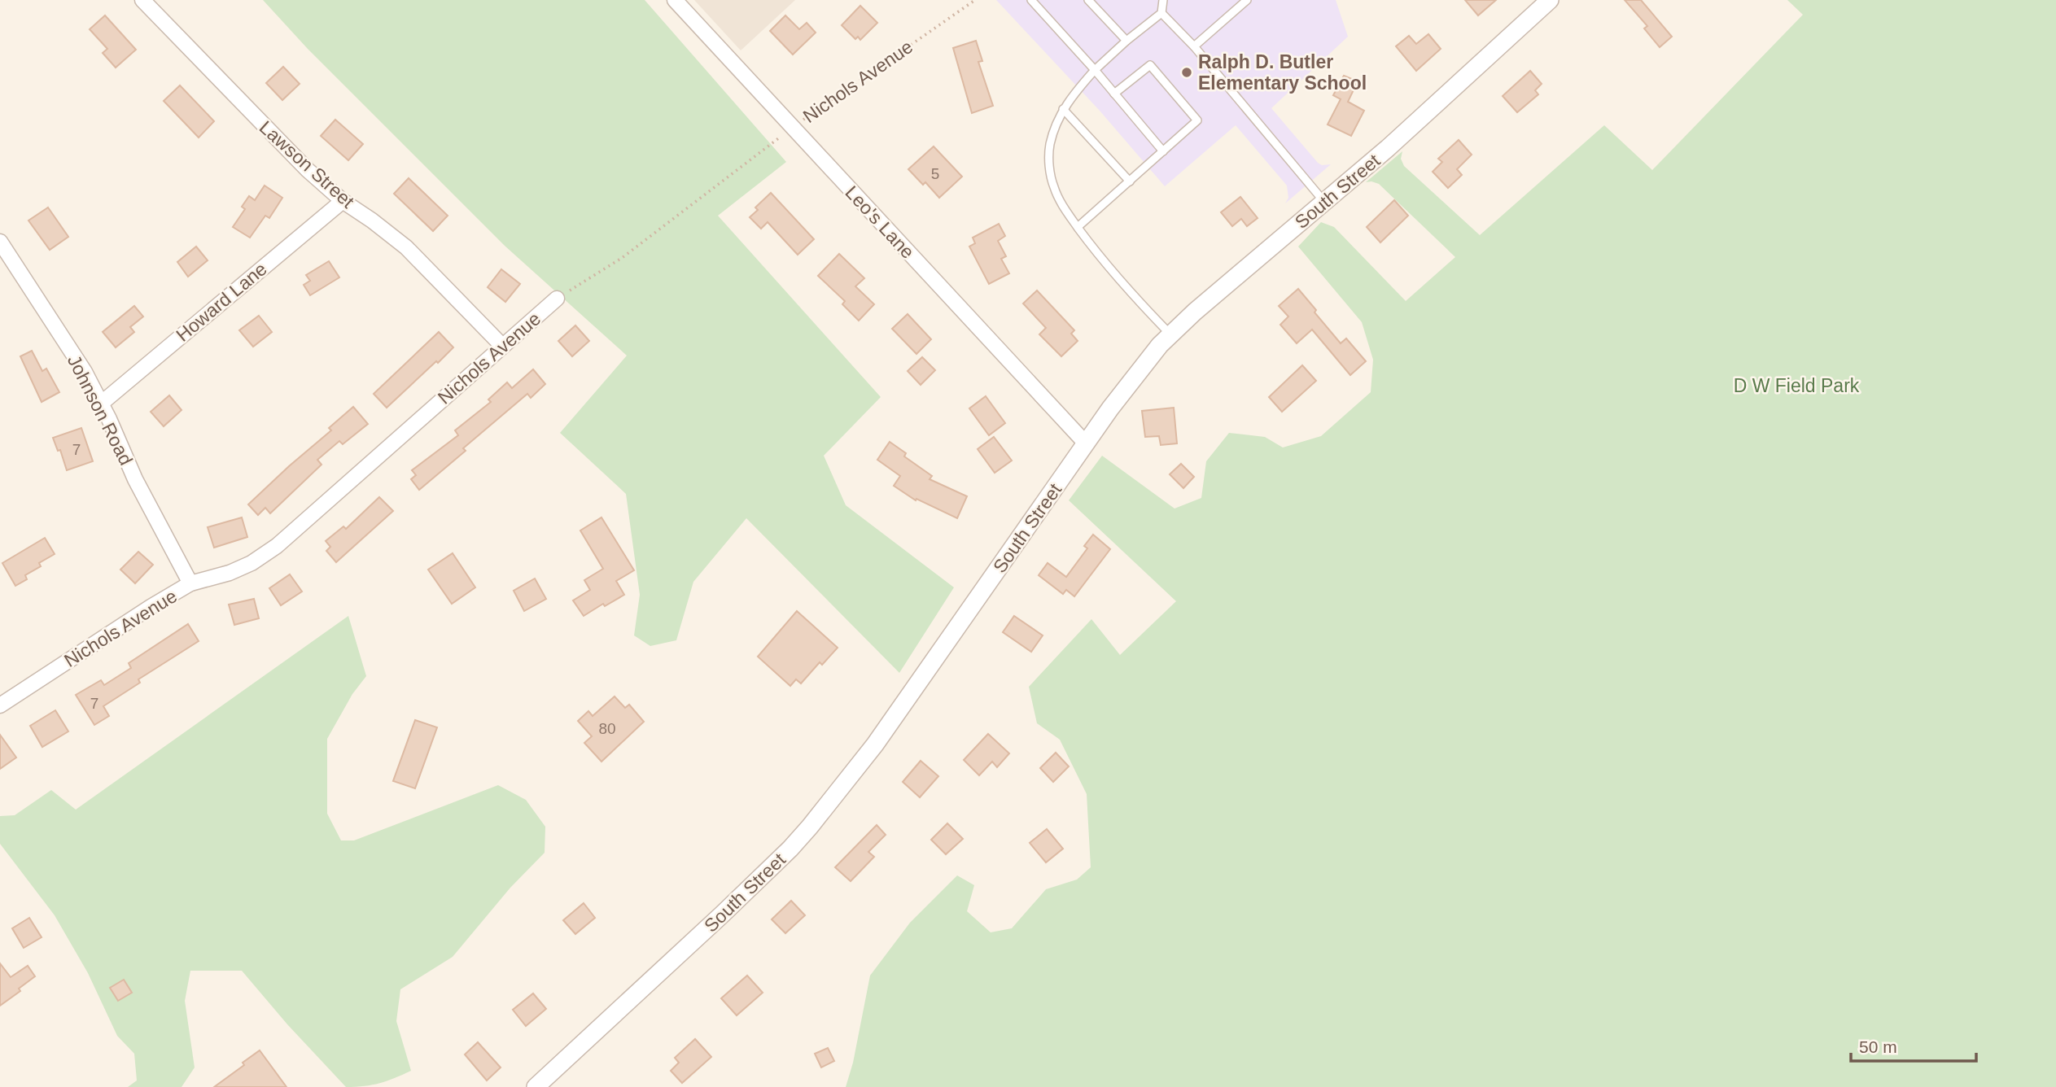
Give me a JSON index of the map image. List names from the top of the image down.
{
  "streets": {
    "street": [
      "Nichols Avenue",
      "Lawson Street",
      "South Street",
      "Leo's Lane",
      "Howard Lane",
      "Johnson Road"
    ]
  },
  "crossings": [
    ["Nichols Avenue", "Lawson Street"],
    ["Nichols Avenue", "Leo's Lane"],
    ["Nichols Avenue", "Johnson Road"],
    ["Lawson Street", "Howard Lane"],
    ["South Street", "Leo's Lane"],
    ["Howard Lane", "Johnson Road"]
  ],
  "parks": ["D W Field Park"],
  "places": ["Ralph D. Butler Elementary School"],
  "house_numbers": [
    "5",
    "7",
    "7",
    "80"
  ],
  "scale_bar": "50 m"
}
